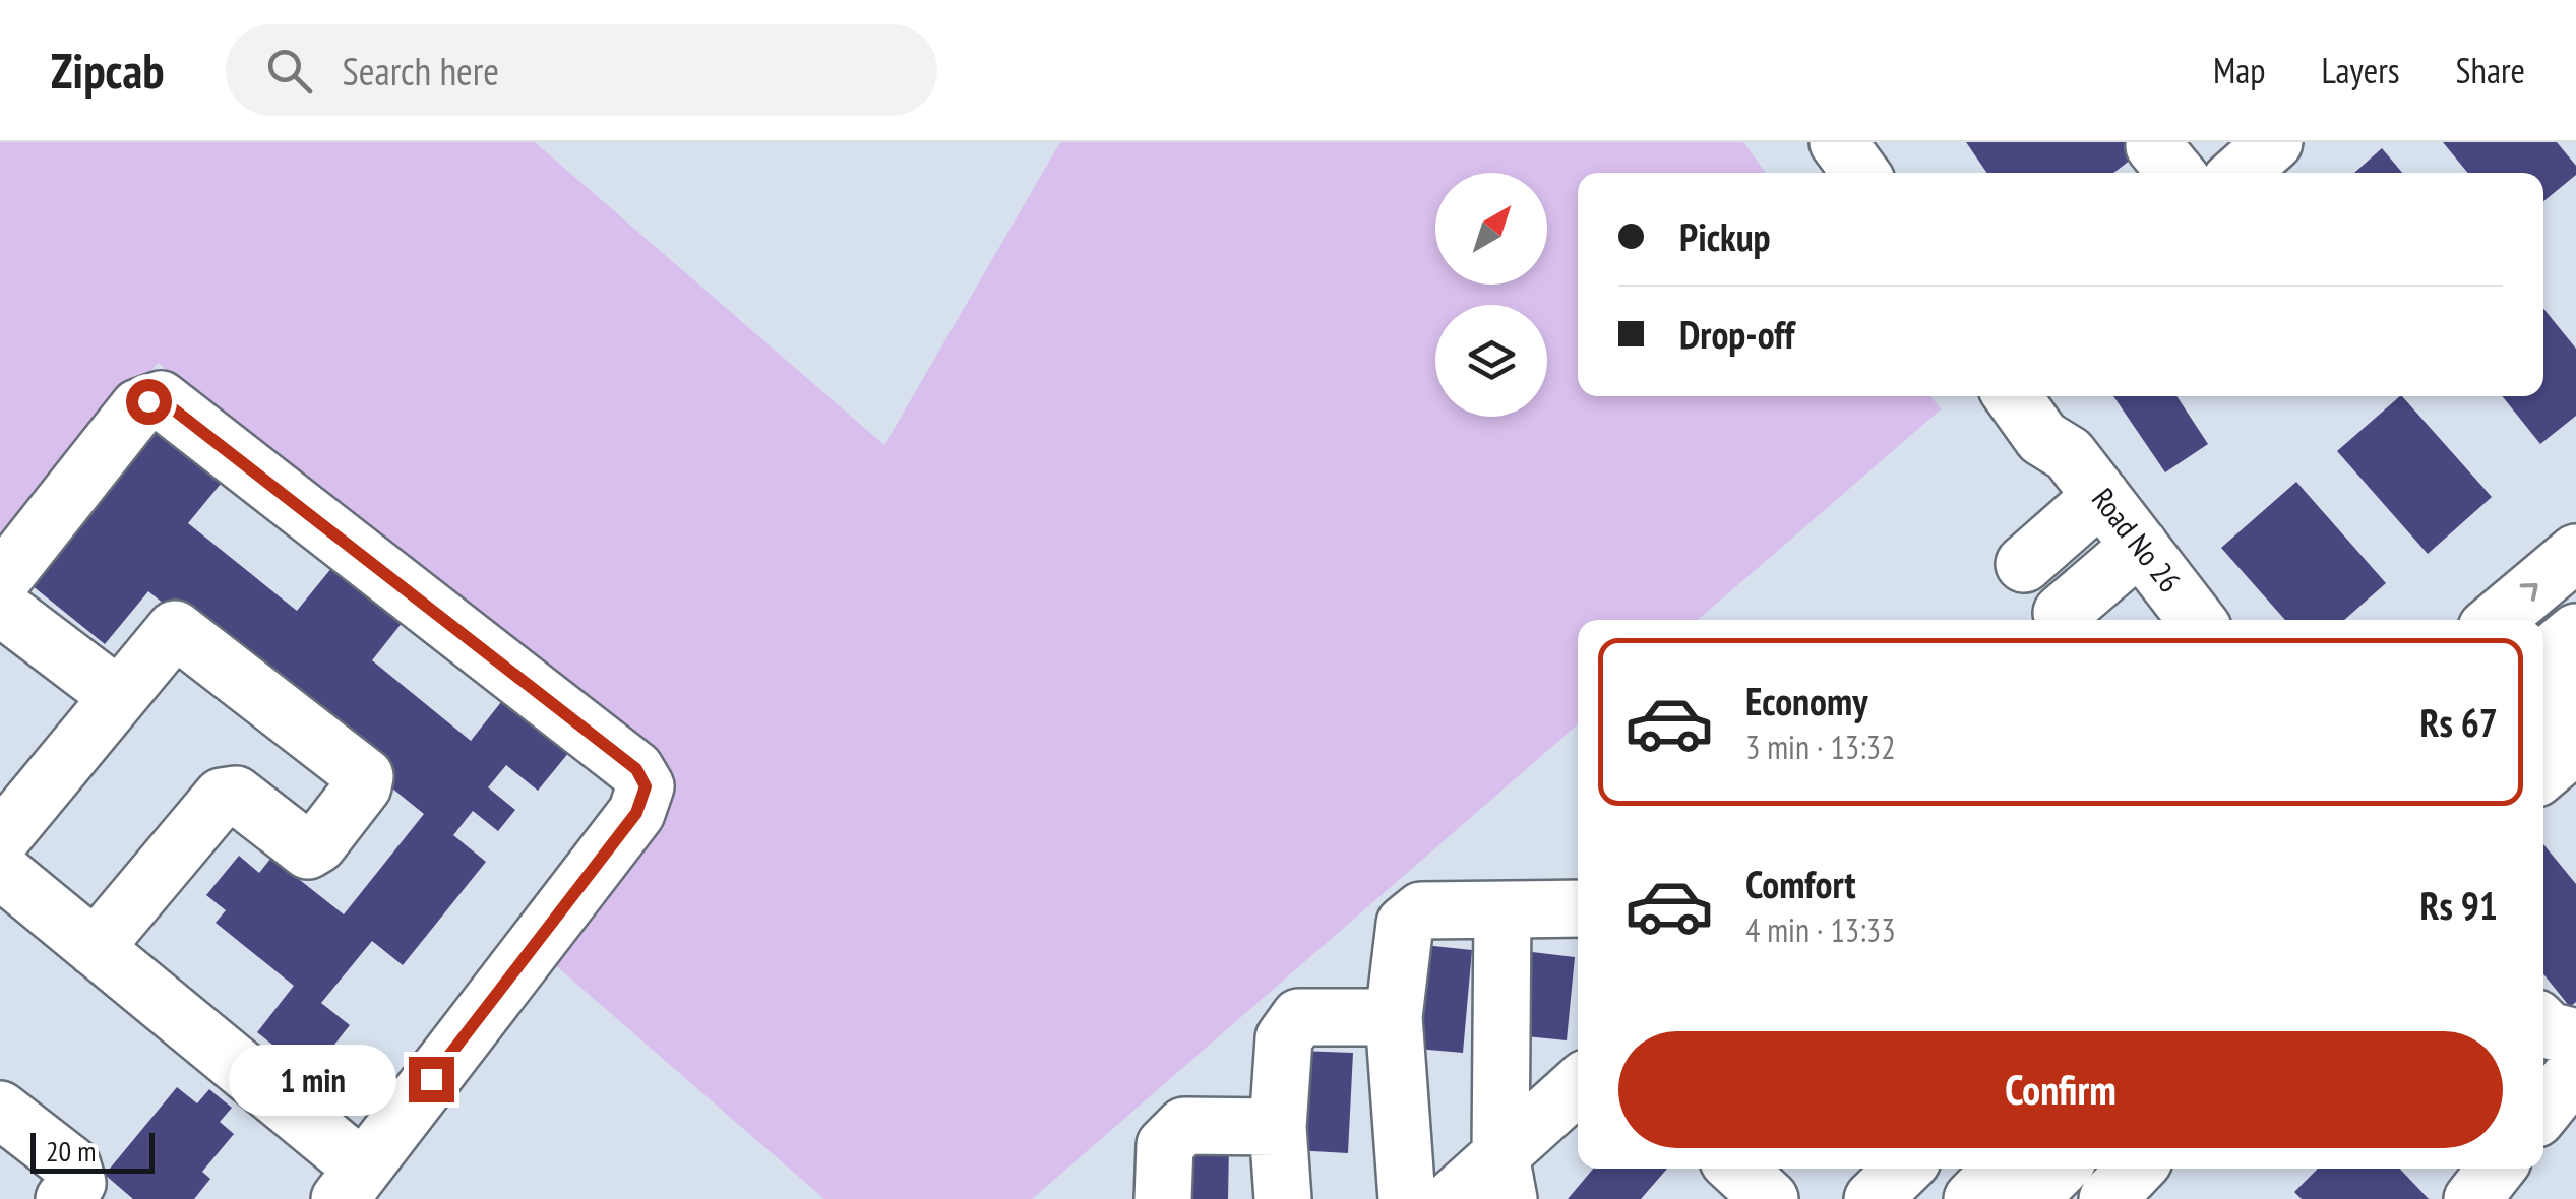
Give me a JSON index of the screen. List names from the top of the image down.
{
  "streets": {
    "street": ["Road No 26"]
  },
  "scale_bar": "20 m",
  "north": "top right",
  "page": {
    "header": "Zipcab",
    "search": "Search here",
    "nav": ["Map", "Layers", "Share"],
    "banner": ["Pickup", "Drop-off"],
    "list": [
      {
        "name": "Economy",
        "note": "3 min · 13:32",
        "value": "Rs 67"
      },
      {
        "name": "Comfort",
        "note": "4 min · 13:33",
        "value": "Rs 91"
      }
    ],
    "buttons": "Confirm",
    "bubble": "1 min",
    "scale": "20 m"
  }
}
